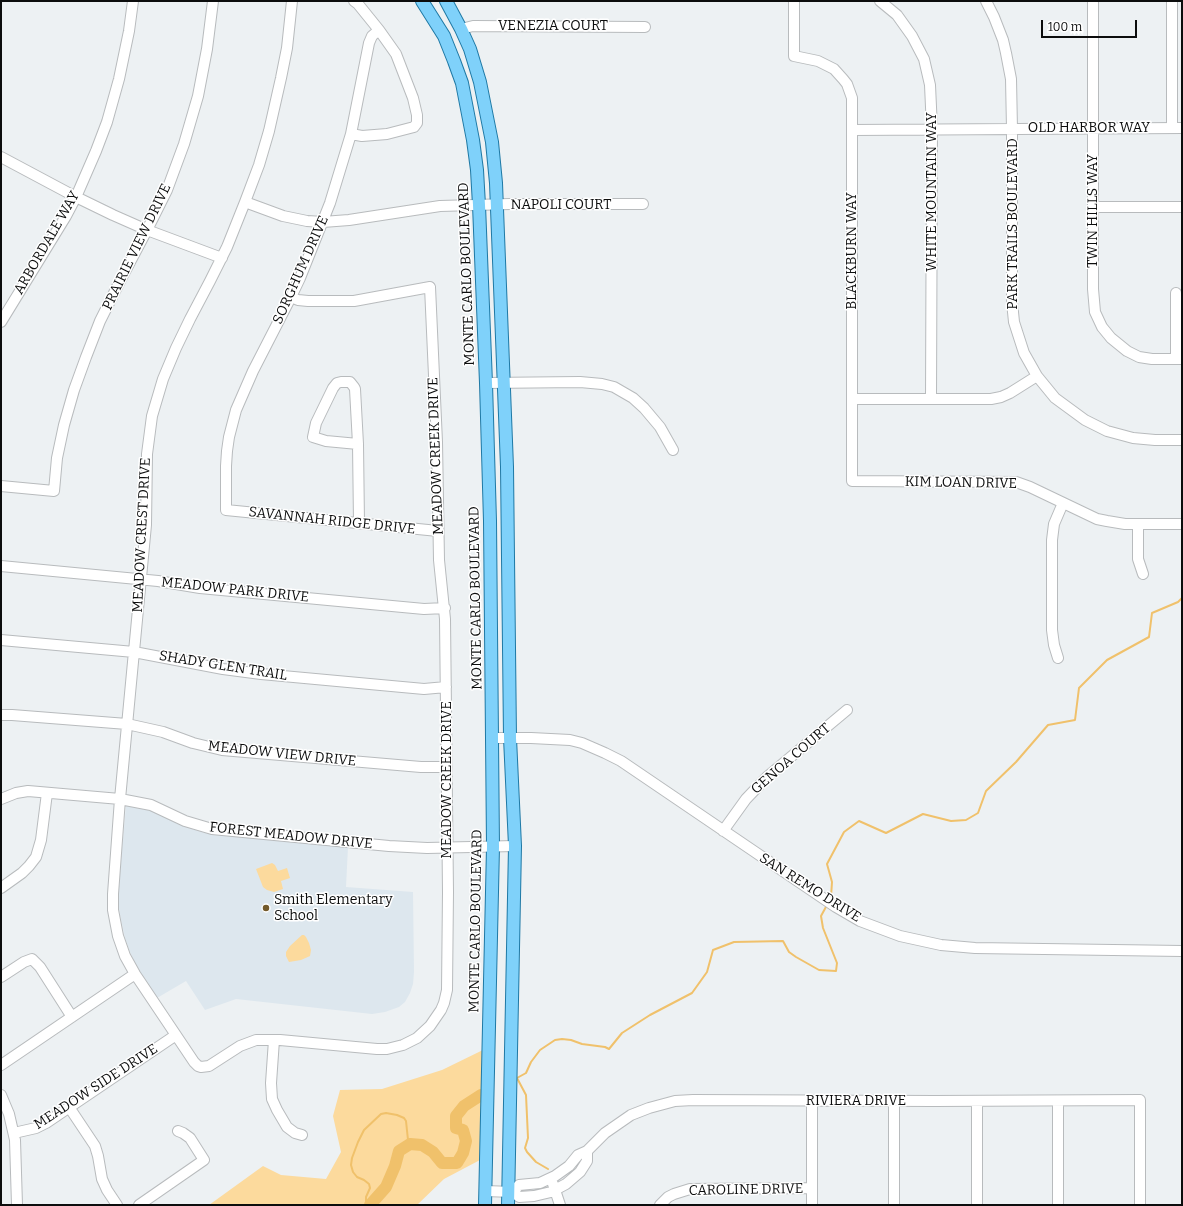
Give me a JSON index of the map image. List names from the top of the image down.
{
  "streets": {
    "main road": ["MONTE CARLO BOULEVARD"],
    "street": [
      "VENEZIA COURT",
      "OLD HARBOR WAY",
      "WHITE MOUNTAIN WAY",
      "NAPOLI COURT",
      "TWIN HILLS WAY",
      "PARK TRAILS BOULEVARD",
      "ARBORDALE WAY",
      "PRAIRIE VIEW DRIVE",
      "BLACKBURN WAY",
      "SORGHUM DRIVE",
      "MEADOW CREEK DRIVE",
      "KIM LOAN DRIVE",
      "SAVANNAH RIDGE DRIVE",
      "MEADOW CREST DRIVE",
      "MEADOW PARK DRIVE",
      "SHADY GLEN TRAIL",
      "MEADOW VIEW DRIVE",
      "GENOA COURT",
      "FOREST MEADOW DRIVE",
      "SAN REMO DRIVE",
      "MEADOW SIDE DRIVE",
      "RIVIERA DRIVE",
      "CAROLINE DRIVE"
    ]
  },
  "crossings": [
    ["OLD HARBOR WAY", "WHITE MOUNTAIN WAY"],
    ["OLD HARBOR WAY", "TWIN HILLS WAY"],
    ["OLD HARBOR WAY", "PARK TRAILS BOULEVARD"],
    ["OLD HARBOR WAY", "BLACKBURN WAY"],
    ["NAPOLI COURT", "SORGHUM DRIVE"],
    ["NAPOLI COURT", "MONTE CARLO BOULEVARD"],
    ["NAPOLI COURT", "MEADOW CREST DRIVE"],
    ["BLACKBURN WAY", "KIM LOAN DRIVE"],
    ["SORGHUM DRIVE", "MEADOW CREEK DRIVE"],
    ["SORGHUM DRIVE", "SAVANNAH RIDGE DRIVE"],
    ["MONTE CARLO BOULEVARD", "FOREST MEADOW DRIVE"],
    ["MONTE CARLO BOULEVARD", "SAN REMO DRIVE"],
    ["MONTE CARLO BOULEVARD", "RIVIERA DRIVE"],
    ["MEADOW CREEK DRIVE", "SAVANNAH RIDGE DRIVE"],
    ["MEADOW CREEK DRIVE", "MEADOW CREST DRIVE"],
    ["MEADOW CREEK DRIVE", "MEADOW PARK DRIVE"],
    ["MEADOW CREEK DRIVE", "SHADY GLEN TRAIL"],
    ["MEADOW CREEK DRIVE", "MEADOW VIEW DRIVE"],
    ["MEADOW CREEK DRIVE", "FOREST MEADOW DRIVE"],
    ["MEADOW CREST DRIVE", "MEADOW PARK DRIVE"],
    ["MEADOW CREST DRIVE", "SHADY GLEN TRAIL"],
    ["MEADOW CREST DRIVE", "MEADOW VIEW DRIVE"],
    ["MEADOW CREST DRIVE", "FOREST MEADOW DRIVE"],
    ["MEADOW CREST DRIVE", "MEADOW SIDE DRIVE"],
    ["GENOA COURT", "SAN REMO DRIVE"]
  ],
  "places": ["Smith Elementary School"],
  "scale_bar": "100 m"
}
